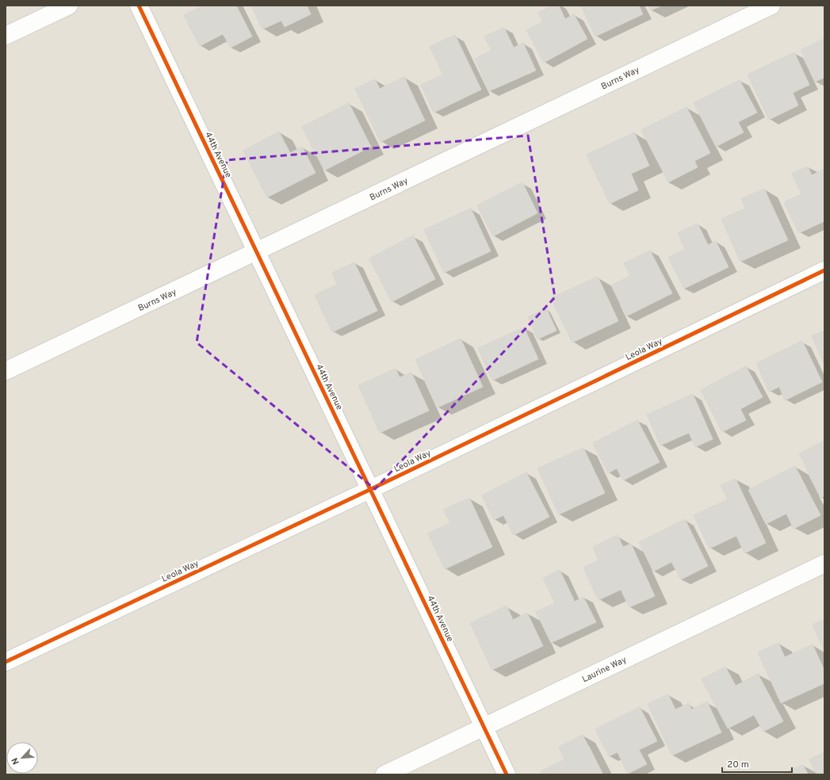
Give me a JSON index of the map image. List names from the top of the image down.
{
  "streets": {
    "street": [
      "Burns Way",
      "44th Avenue",
      "Leola Way",
      "Laurine Way"
    ]
  },
  "crossings": [
    ["Burns Way", "44th Avenue"],
    ["44th Avenue", "Leola Way"],
    ["44th Avenue", "Laurine Way"]
  ],
  "scale_bar": "20 m",
  "north": "bottom left"
}
